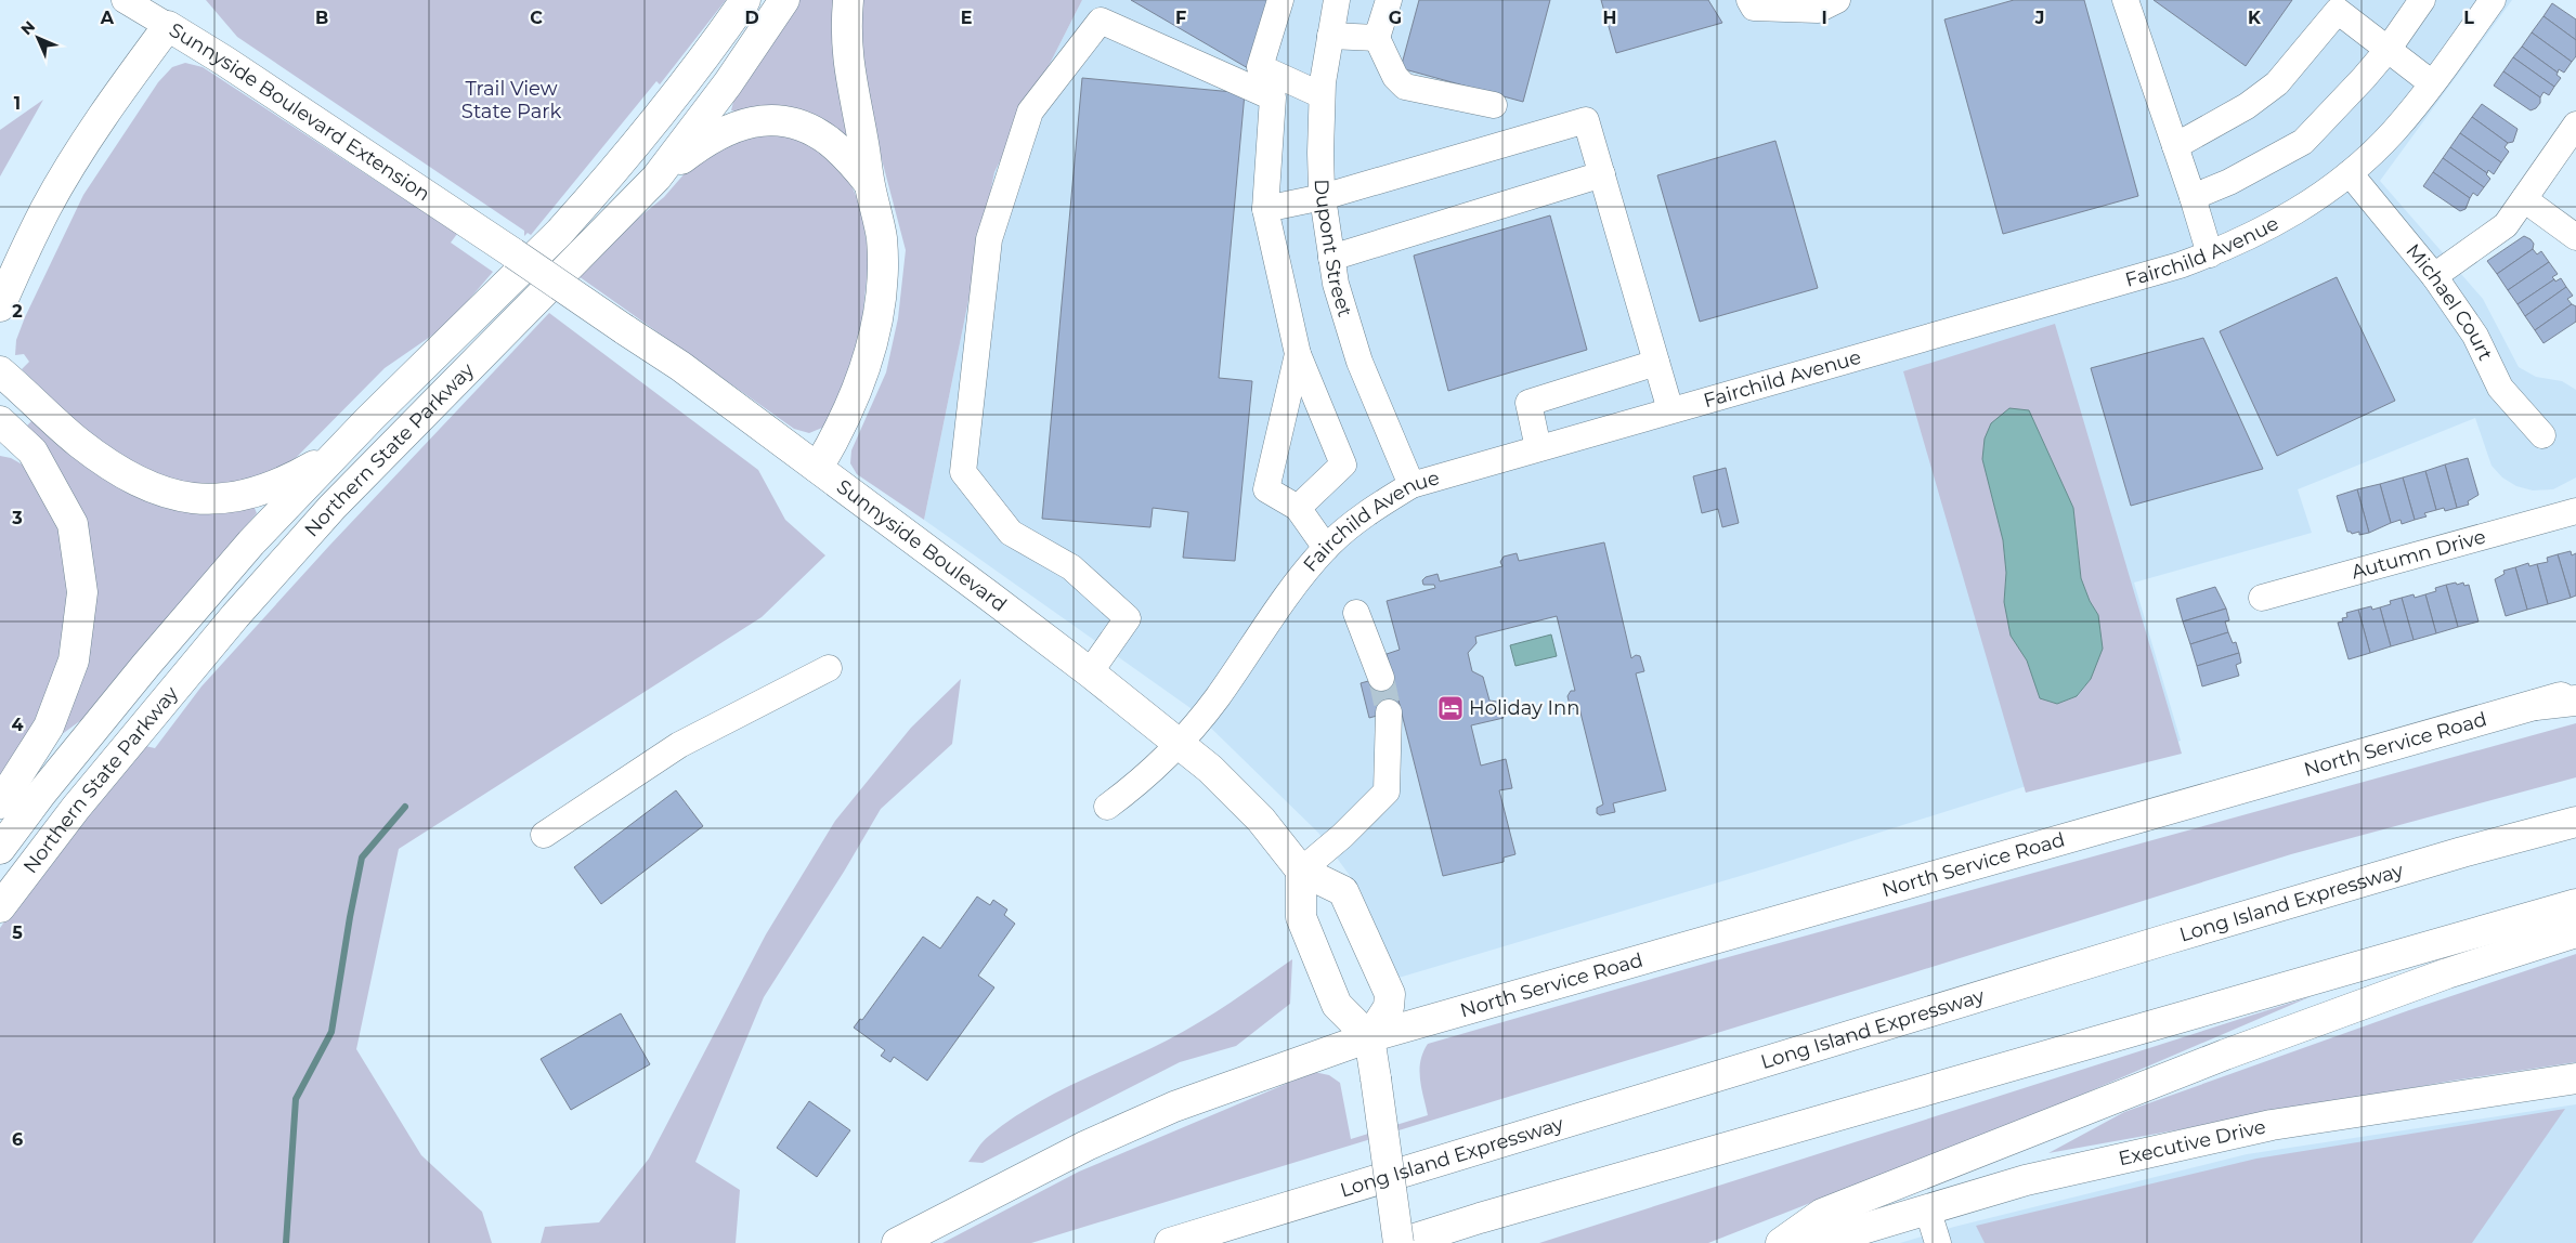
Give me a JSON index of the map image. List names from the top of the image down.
{
  "streets": {
    "main road": [
      "Sunnyside Boulevard Extension",
      "Northern State Parkway",
      "Sunnyside Boulevard",
      "North Service Road",
      "Long Island Expressway",
      "Executive Drive"
    ],
    "street": [
      "Dupont Street",
      "Fairchild Avenue",
      "Michael Court",
      "Autumn Drive"
    ]
  },
  "crossings": [
    ["Sunnyside Boulevard Extension", "Sunnyside Boulevard"],
    ["Dupont Street", "Fairchild Avenue"],
    ["Fairchild Avenue", "Michael Court"],
    ["Fairchild Avenue", "Sunnyside Boulevard"],
    ["Sunnyside Boulevard", "North Service Road"]
  ],
  "parks": ["Trail View State Park"],
  "places": {
    "hotel": ["Holiday Inn"]
  },
  "north": "top left",
  "grid": {
    "columns": [
      "A",
      "B",
      "C",
      "D",
      "E",
      "F",
      "G",
      "H",
      "I",
      "J",
      "K",
      "L"
    ],
    "rows": [
      "1",
      "2",
      "3",
      "4",
      "5",
      "6"
    ]
  }
}
